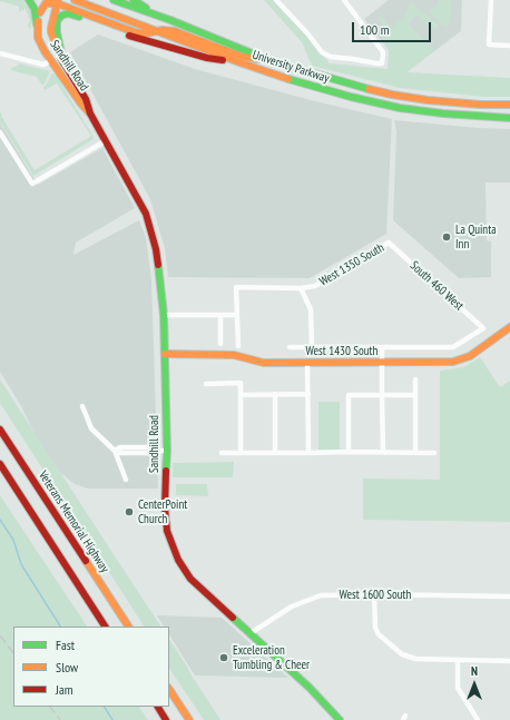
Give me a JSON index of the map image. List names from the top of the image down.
{
  "streets": {
    "main road": [
      "Sandhill Road",
      "University Parkway",
      "West 1430 South",
      "Veterans Memorial Highway"
    ],
    "street": ["West 1350 South", "South 460 West", "West 1600 South"]
  },
  "crossings": [
    ["Sandhill Road", "West 1430 South"],
    ["Sandhill Road", "West 1600 South"],
    ["West 1350 South", "South 460 West"]
  ],
  "places": ["La Quinta Inn", "CenterPoint Church", "Exceleration Tumbling & Cheer"],
  "legend": ["Fast", "Slow", "Jam"],
  "scale_bar": "100 m",
  "north": "top"
}
